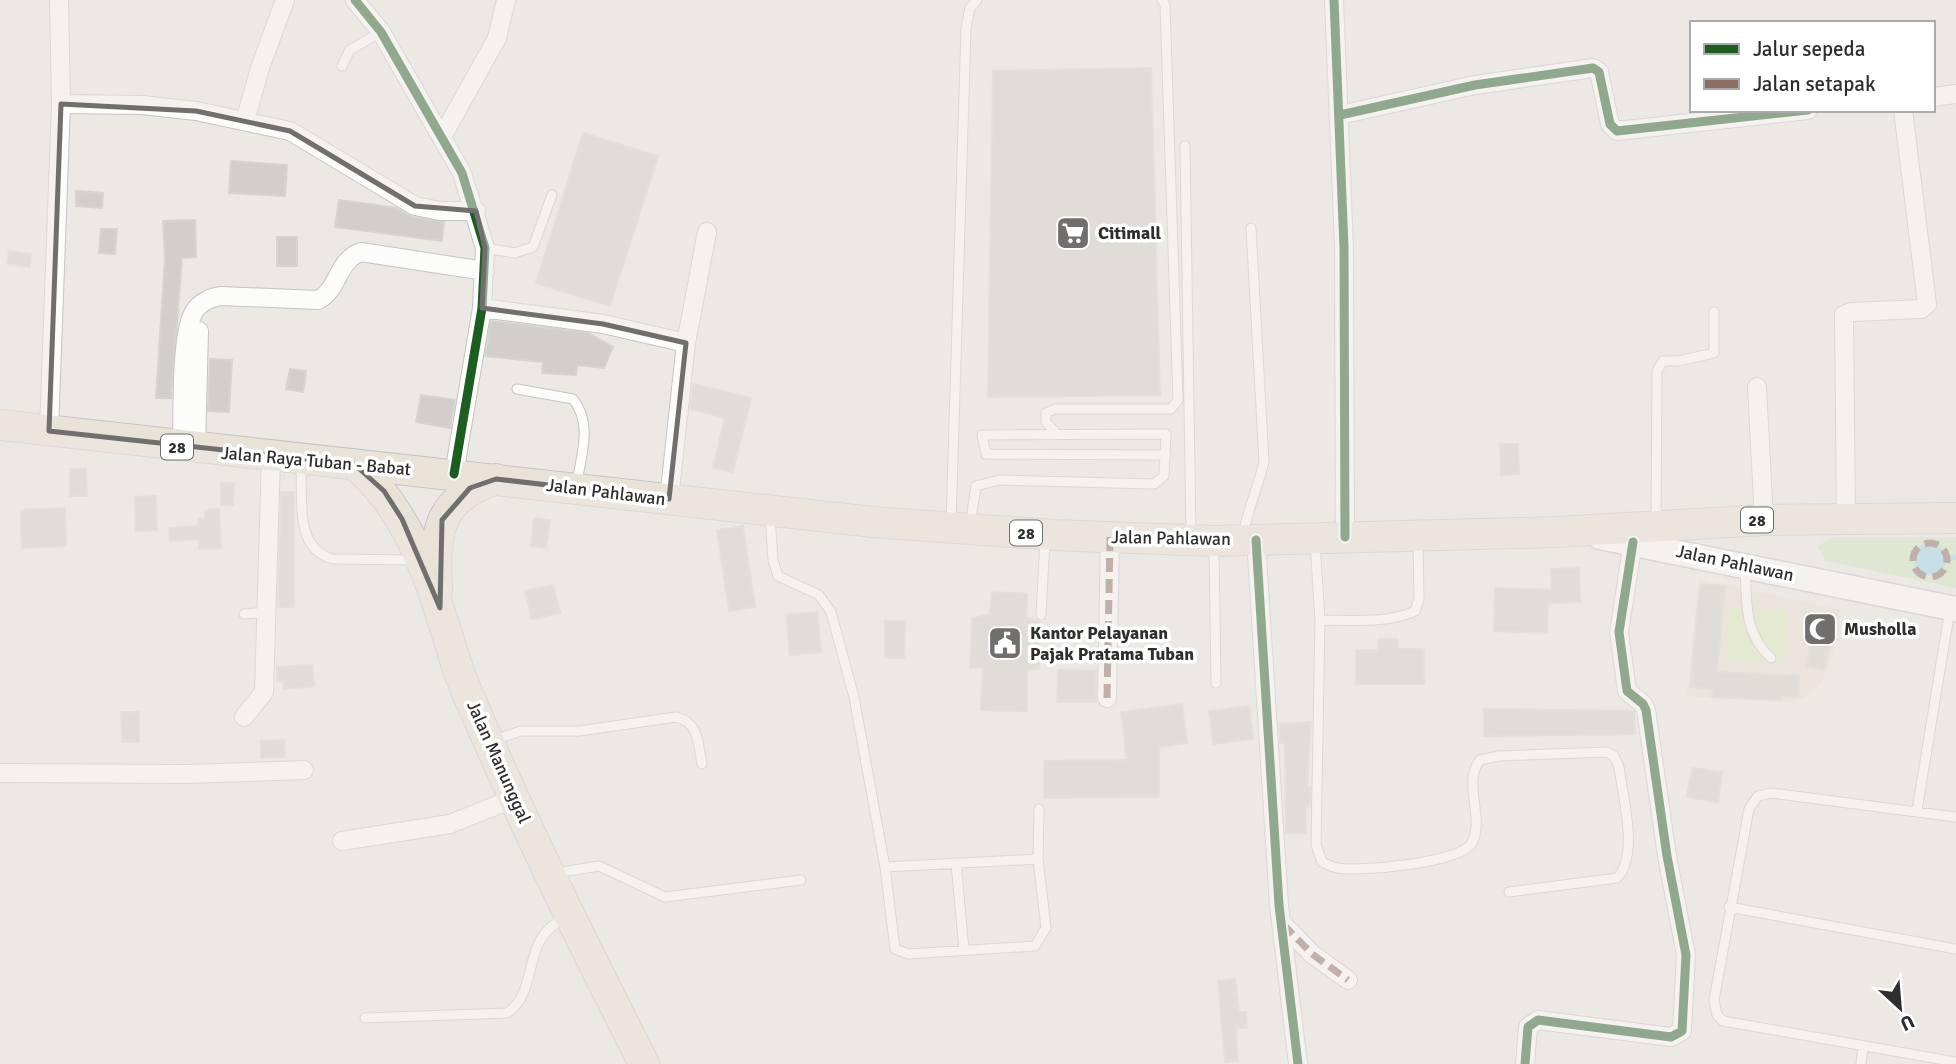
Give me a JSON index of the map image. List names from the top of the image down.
{
  "streets": {
    "highway": [
      "28",
      "Jalan Raya Tuban - Babat",
      "Jalan Pahlawan",
      "Jalan Manunggal"
    ]
  },
  "crossings": [
    ["28", "Jalan Pahlawan"],
    ["Jalan Raya Tuban - Babat", "Jalan Pahlawan"],
    ["Jalan Raya Tuban - Babat", "Jalan Manunggal"]
  ],
  "places": {
    "supermarket": ["Citimall"],
    "mosque": ["Musholla"],
    "public building": ["Kantor Pelayanan Pajak Pratama Tuban"]
  },
  "legend": ["Jalur sepeda", "Jalan setapak"],
  "north": "bottom right"
}
